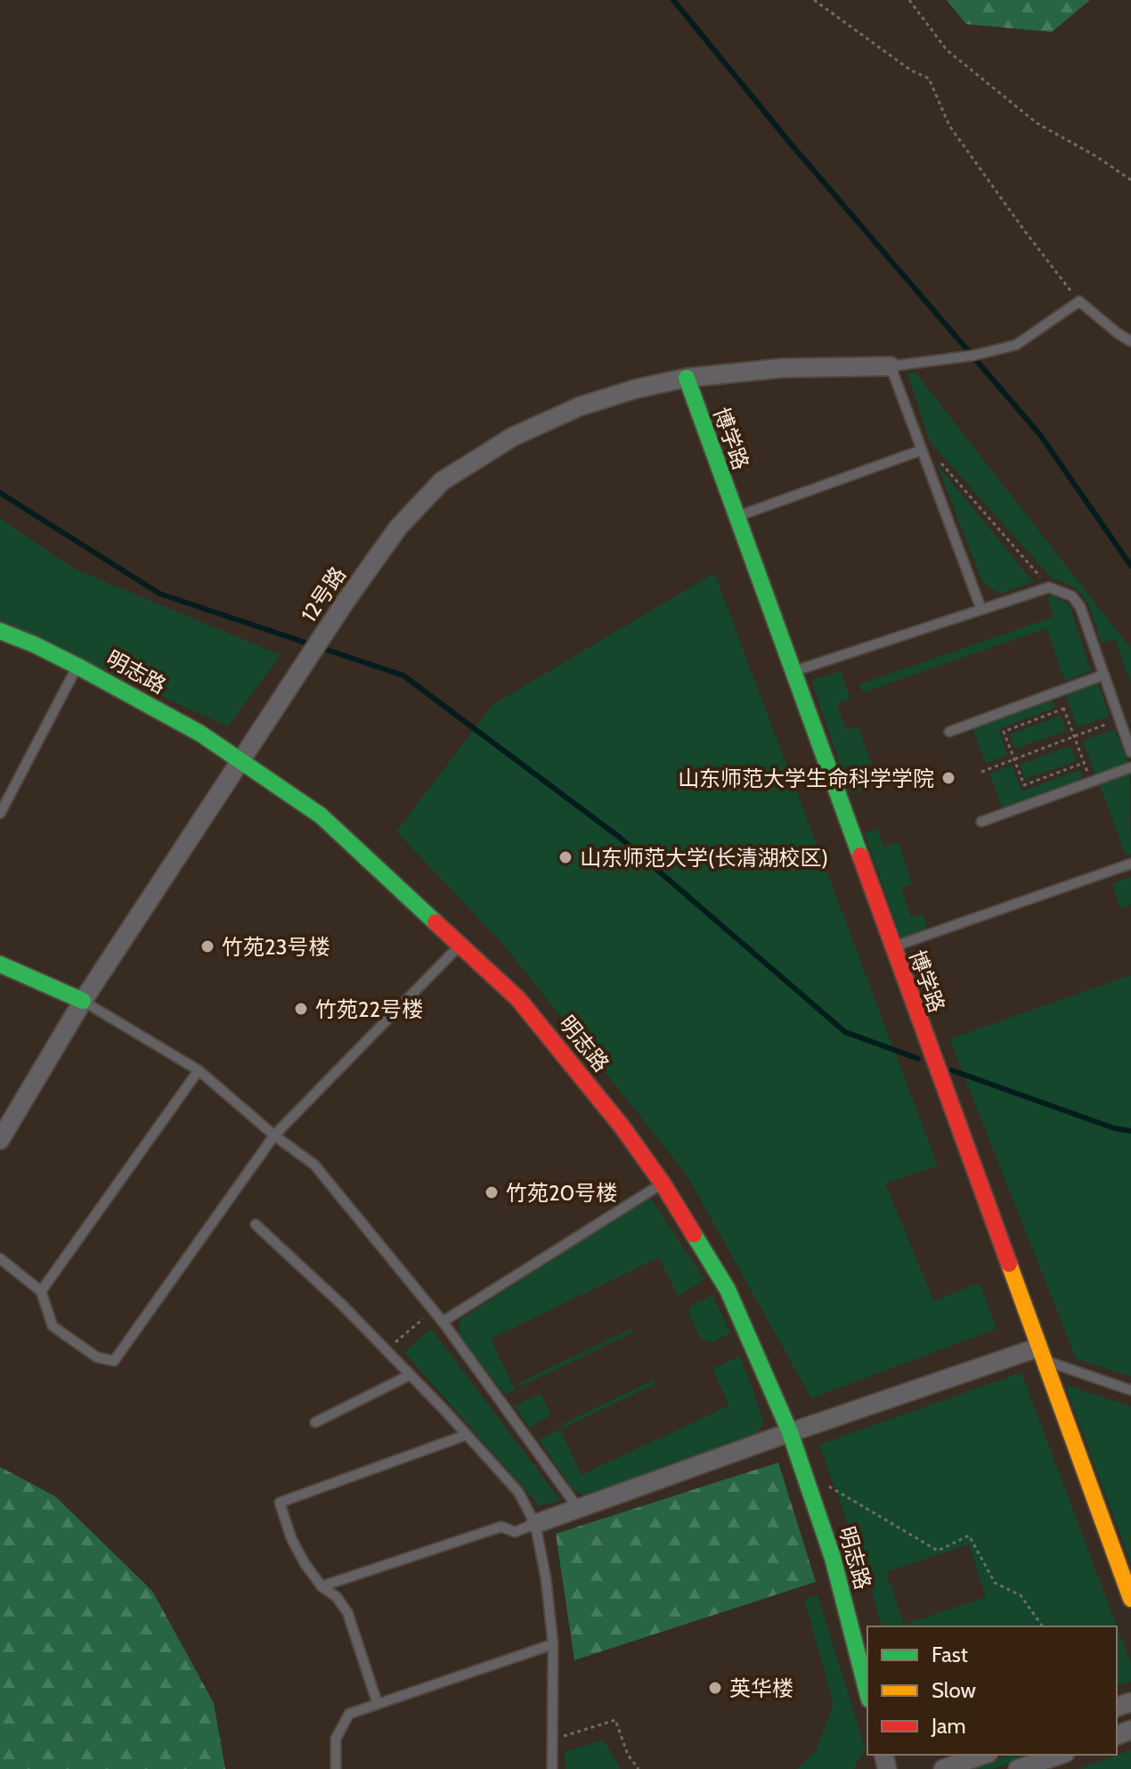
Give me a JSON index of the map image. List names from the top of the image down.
{
  "streets": {
    "street": ["博学路", "12号路", "明志路"]
  },
  "crossings": [
    ["博学路", "12号路"],
    ["12号路", "明志路"]
  ],
  "places": [
    "山东师范大学生命科学学院",
    "山东师范大学(长清湖校区)",
    "竹苑23号楼",
    "竹苑22号楼",
    "竹苑20号楼",
    "英华楼"
  ],
  "legend": ["Fast", "Slow", "Jam"]
}
